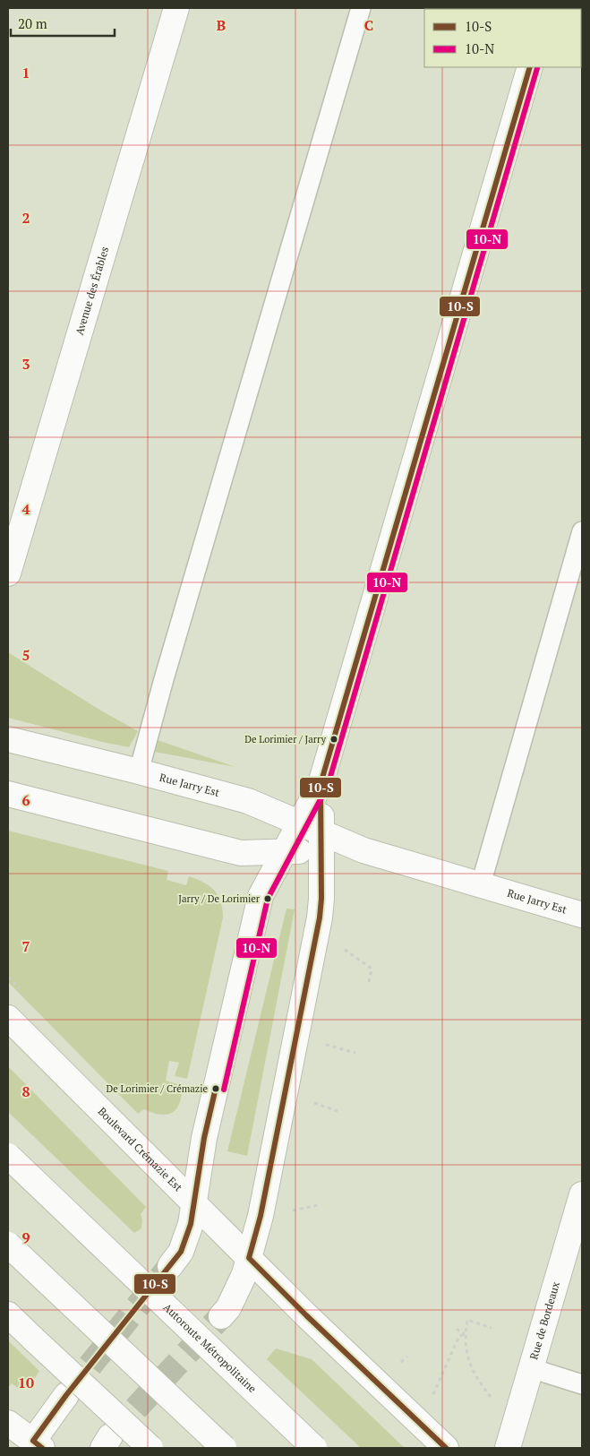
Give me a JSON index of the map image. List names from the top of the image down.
{
  "streets": {
    "main road": [
      "Avenue des Érables",
      "Rue Jarry Est",
      "Boulevard Crémazie Est",
      "Rue de Bordeaux",
      "Autoroute Métropolitaine"
    ]
  },
  "places": ["De Lorimier / Jarry", "Jarry / De Lorimier", "De Lorimier / Crémazie"],
  "lines": ["transit line 10-S", "transit line 10-N"],
  "legend": ["10-S", "10-N"],
  "scale_bar": "20 m",
  "grid": {
    "columns": ["B", "C"],
    "rows": [
      "1",
      "2",
      "3",
      "4",
      "5",
      "6",
      "7",
      "8",
      "9",
      "10"
    ]
  }
}
